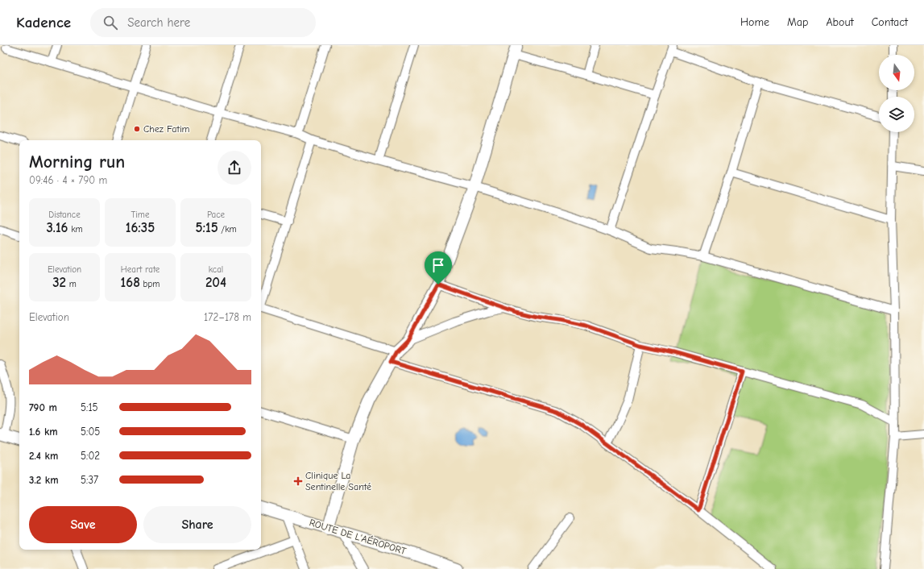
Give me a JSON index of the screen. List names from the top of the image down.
{
  "streets": {
    "street": ["ROUTE DE L'AÉROPORT"]
  },
  "places": {
    "other": ["Chez Fatim"],
    "health": ["Clinique La Sentinelle Santé"]
  },
  "north": "bottom",
  "page": {
    "header": "Kadence",
    "search": "Search here",
    "nav": [
      "Home",
      "Map",
      "About",
      "Contact"
    ],
    "heading": ["Morning run", "09:46 · 4 × 790 m"],
    "stats": [
      ["Distance", "3.16 km"],
      ["Time", "16:35"],
      ["Pace", "5:15 /km"],
      ["Elevation", "32 m"],
      ["Heart rate", "168 bpm"],
      ["kcal", "204"]
    ],
    "chart": ["Elevation", "172–178 m"],
    "list": [
      {
        "name": "790 m",
        "note": "5:15"
      },
      {
        "name": "1.6 km",
        "note": "5:05"
      },
      {
        "name": "2.4 km",
        "note": "5:02"
      },
      {
        "name": "3.2 km",
        "note": "5:37"
      }
    ],
    "buttons": ["Save", "Share"]
  }
}
